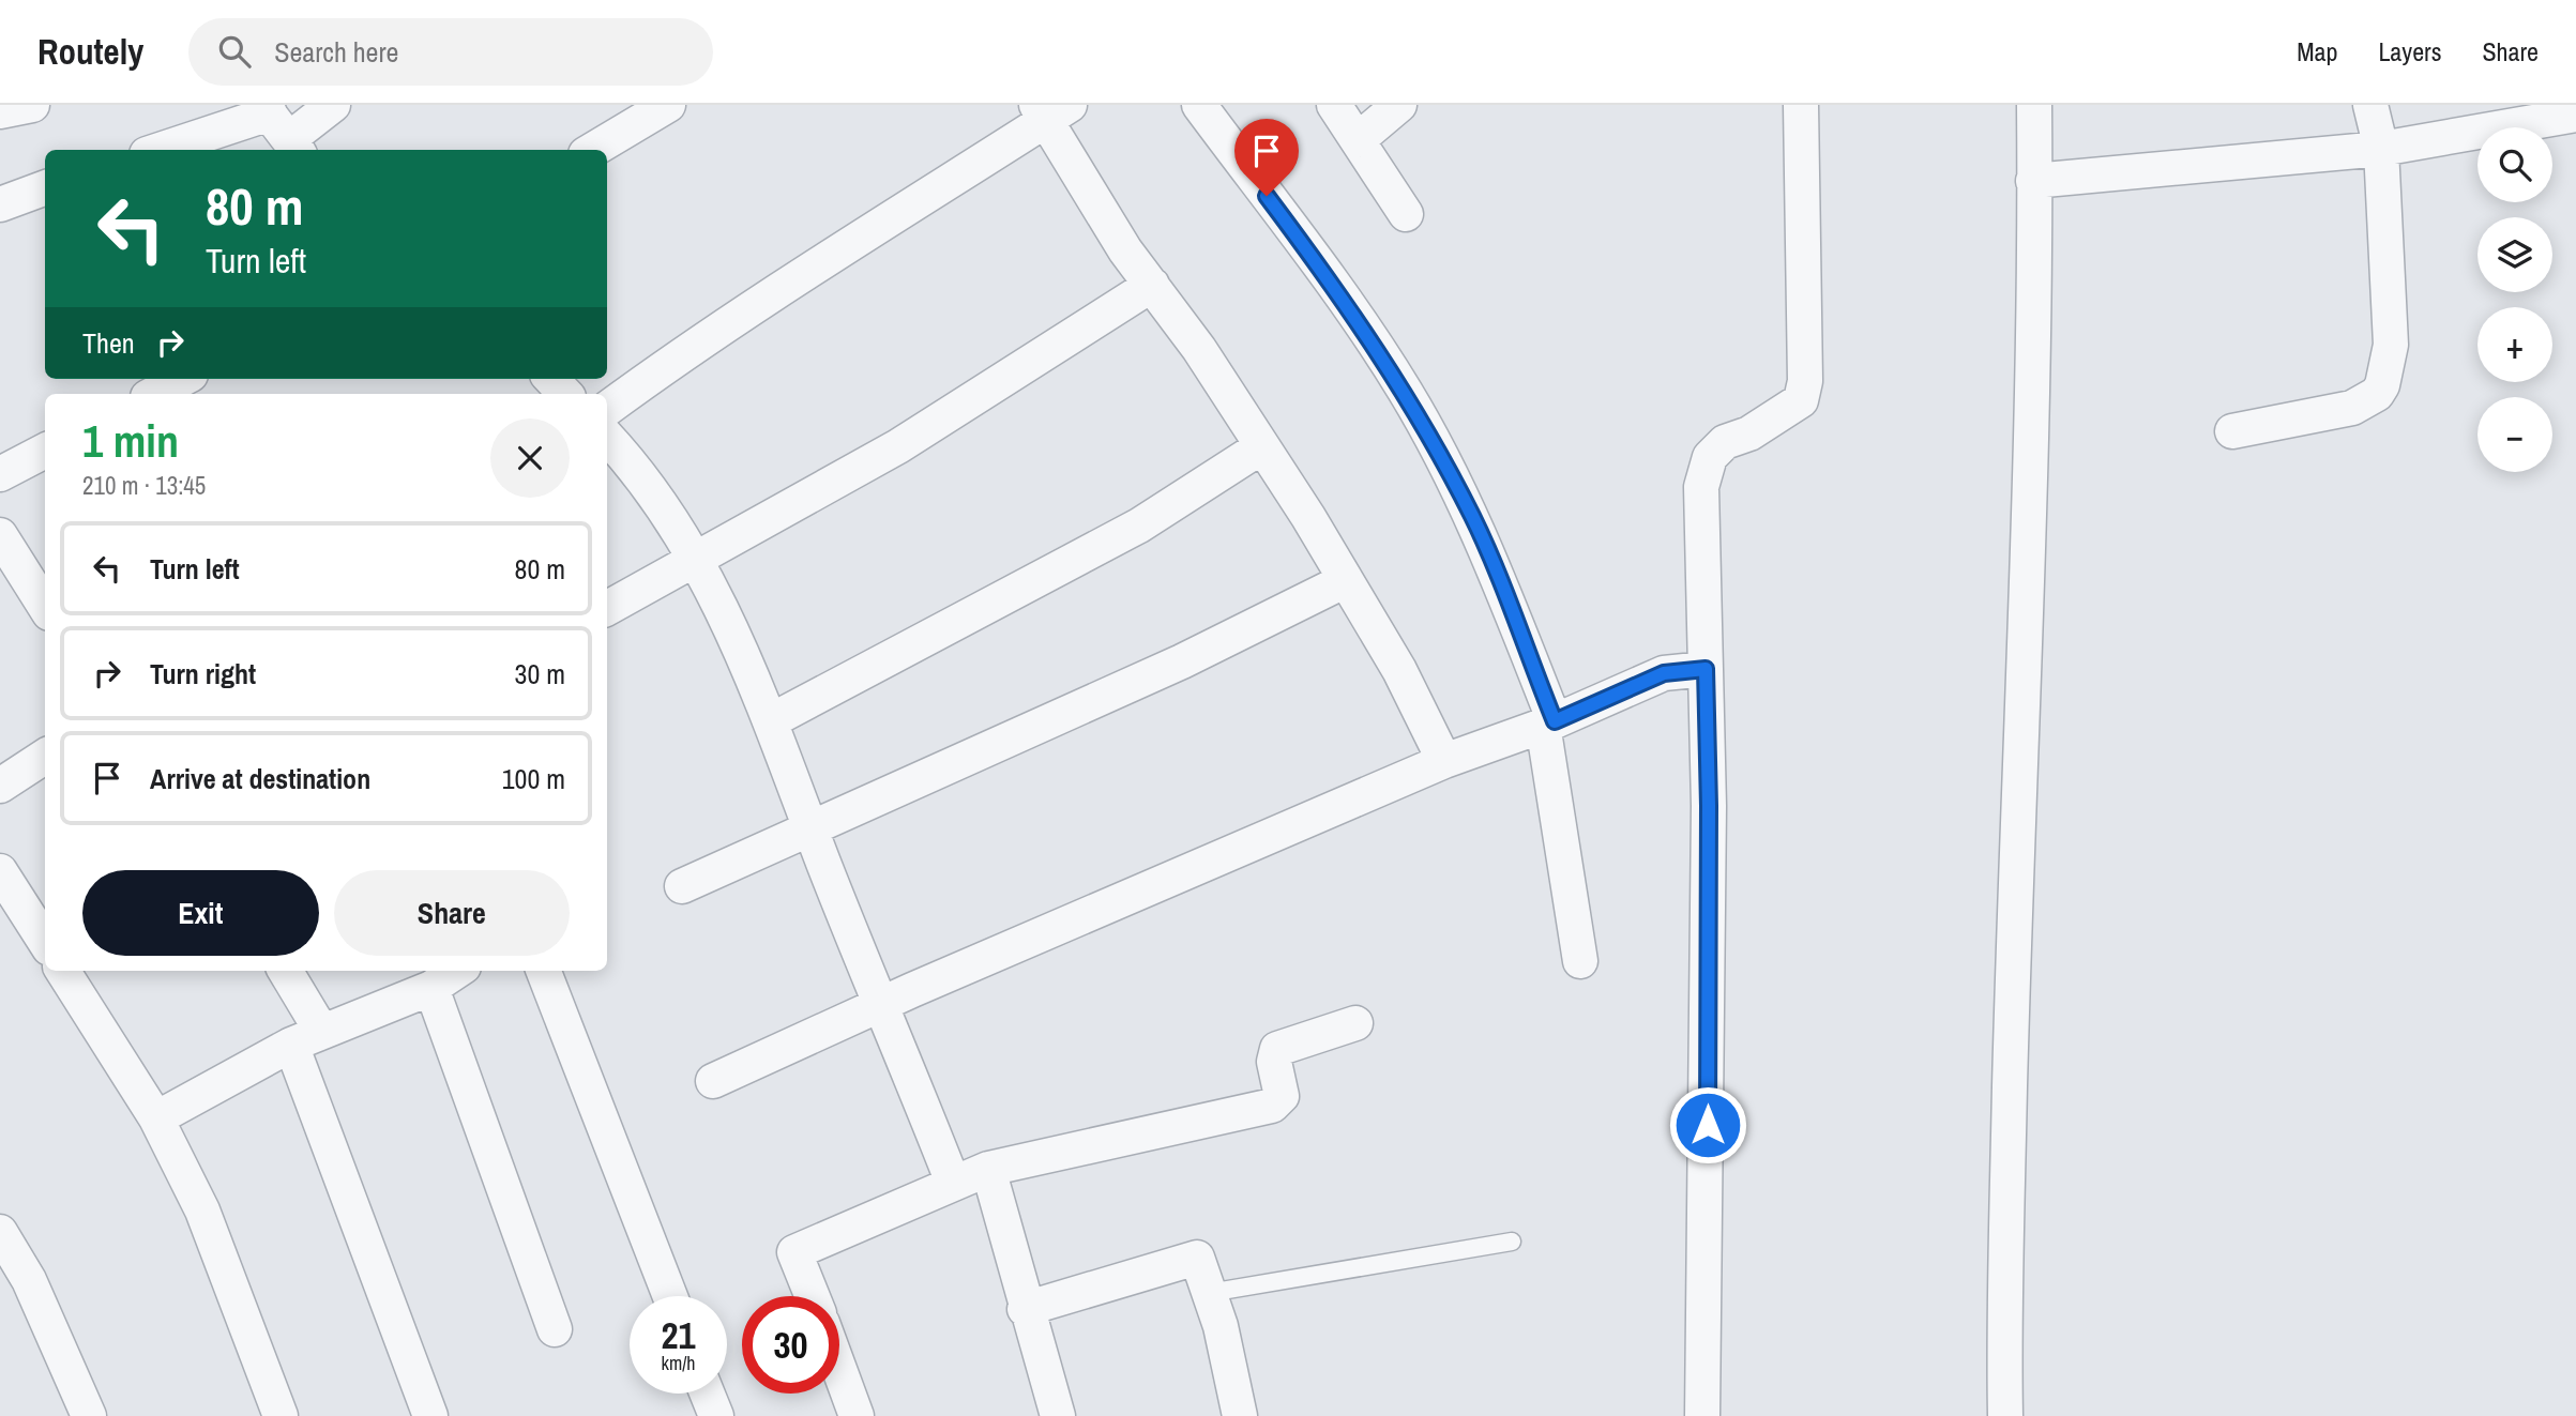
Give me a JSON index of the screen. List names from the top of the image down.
{
  "page": {
    "header": "Routely",
    "search": "Search here",
    "nav": ["Map", "Layers", "Share"],
    "map_buttons": ["+", "−"],
    "turn": ["80 m", "Turn left"],
    "then": "Then",
    "heading": ["1 min", "210 m · 13:45"],
    "list": [
      {
        "name": "Turn left",
        "value": "80 m"
      },
      {
        "name": "Turn right",
        "value": "30 m"
      },
      {
        "name": "Arrive at destination",
        "value": "100 m"
      }
    ],
    "buttons": ["Exit", "Share"],
    "speed": "21 km/h",
    "limit": "30"
  }
}
